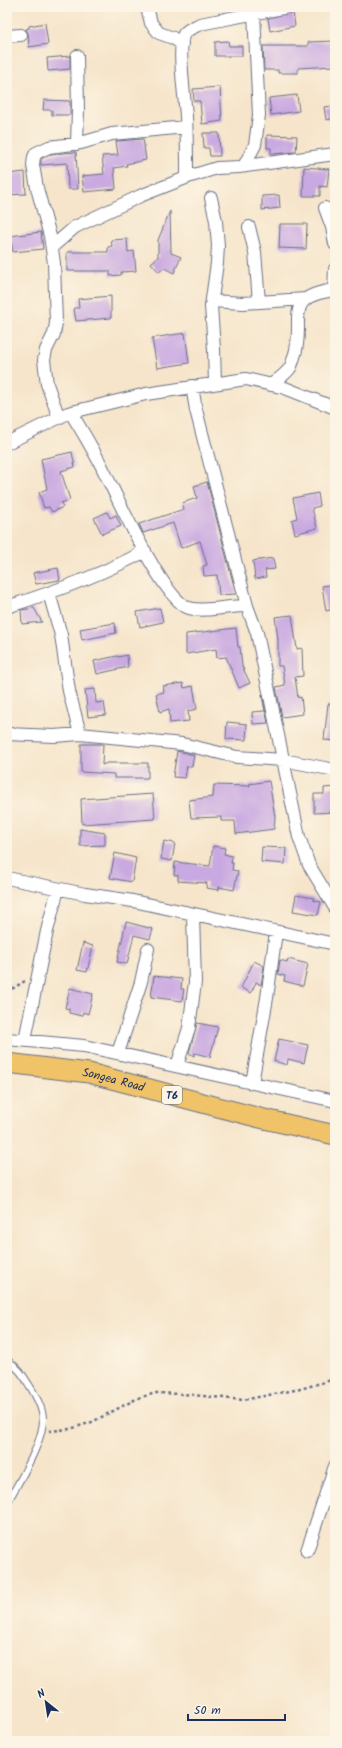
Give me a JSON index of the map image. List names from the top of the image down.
{
  "streets": {
    "highway": ["Songea Road", "T6"]
  },
  "scale_bar": "50 m",
  "north": "top left"
}
